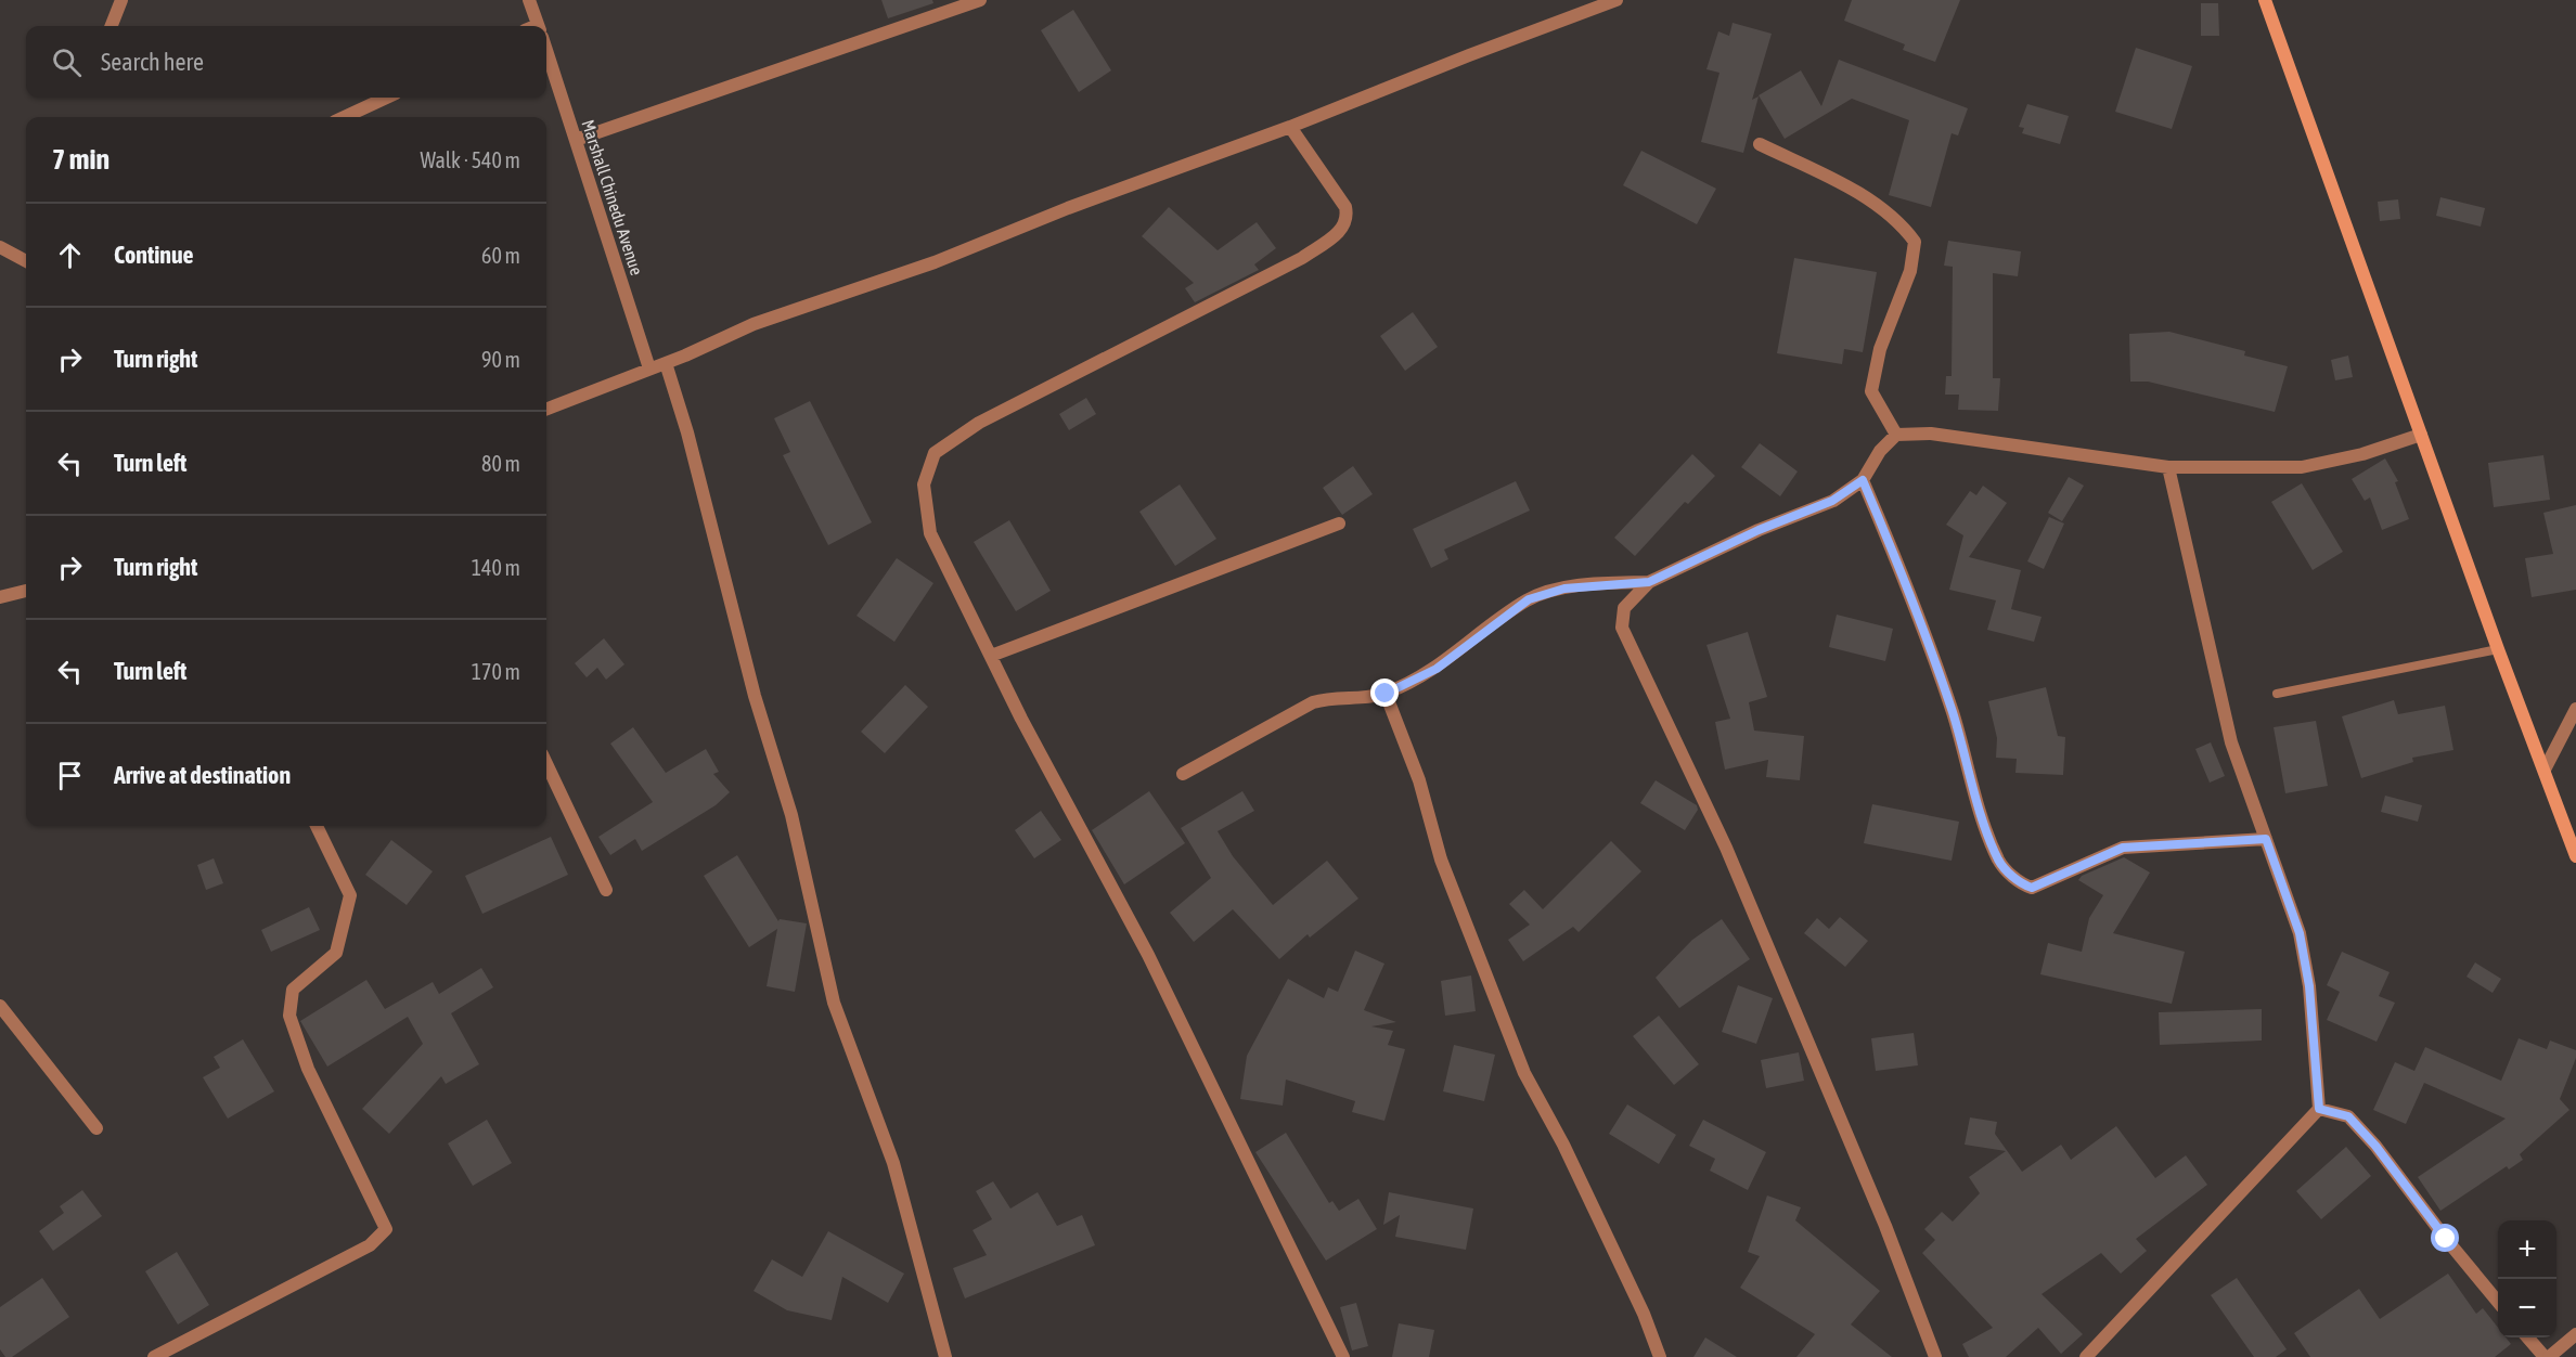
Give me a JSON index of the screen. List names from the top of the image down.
{
  "streets": {
    "street": ["Marshall Chinedu Avenue"]
  },
  "page": {
    "search": "Search here",
    "heading": ["7 min", "Walk · 540 m"],
    "list": [
      ["Continue", "60 m"],
      ["Turn right", "90 m"],
      ["Turn left", "80 m"],
      ["Turn right", "140 m"],
      ["Turn left", "170 m"],
      "Arrive at destination"
    ],
    "map_buttons": ["+", "−"]
  }
}
